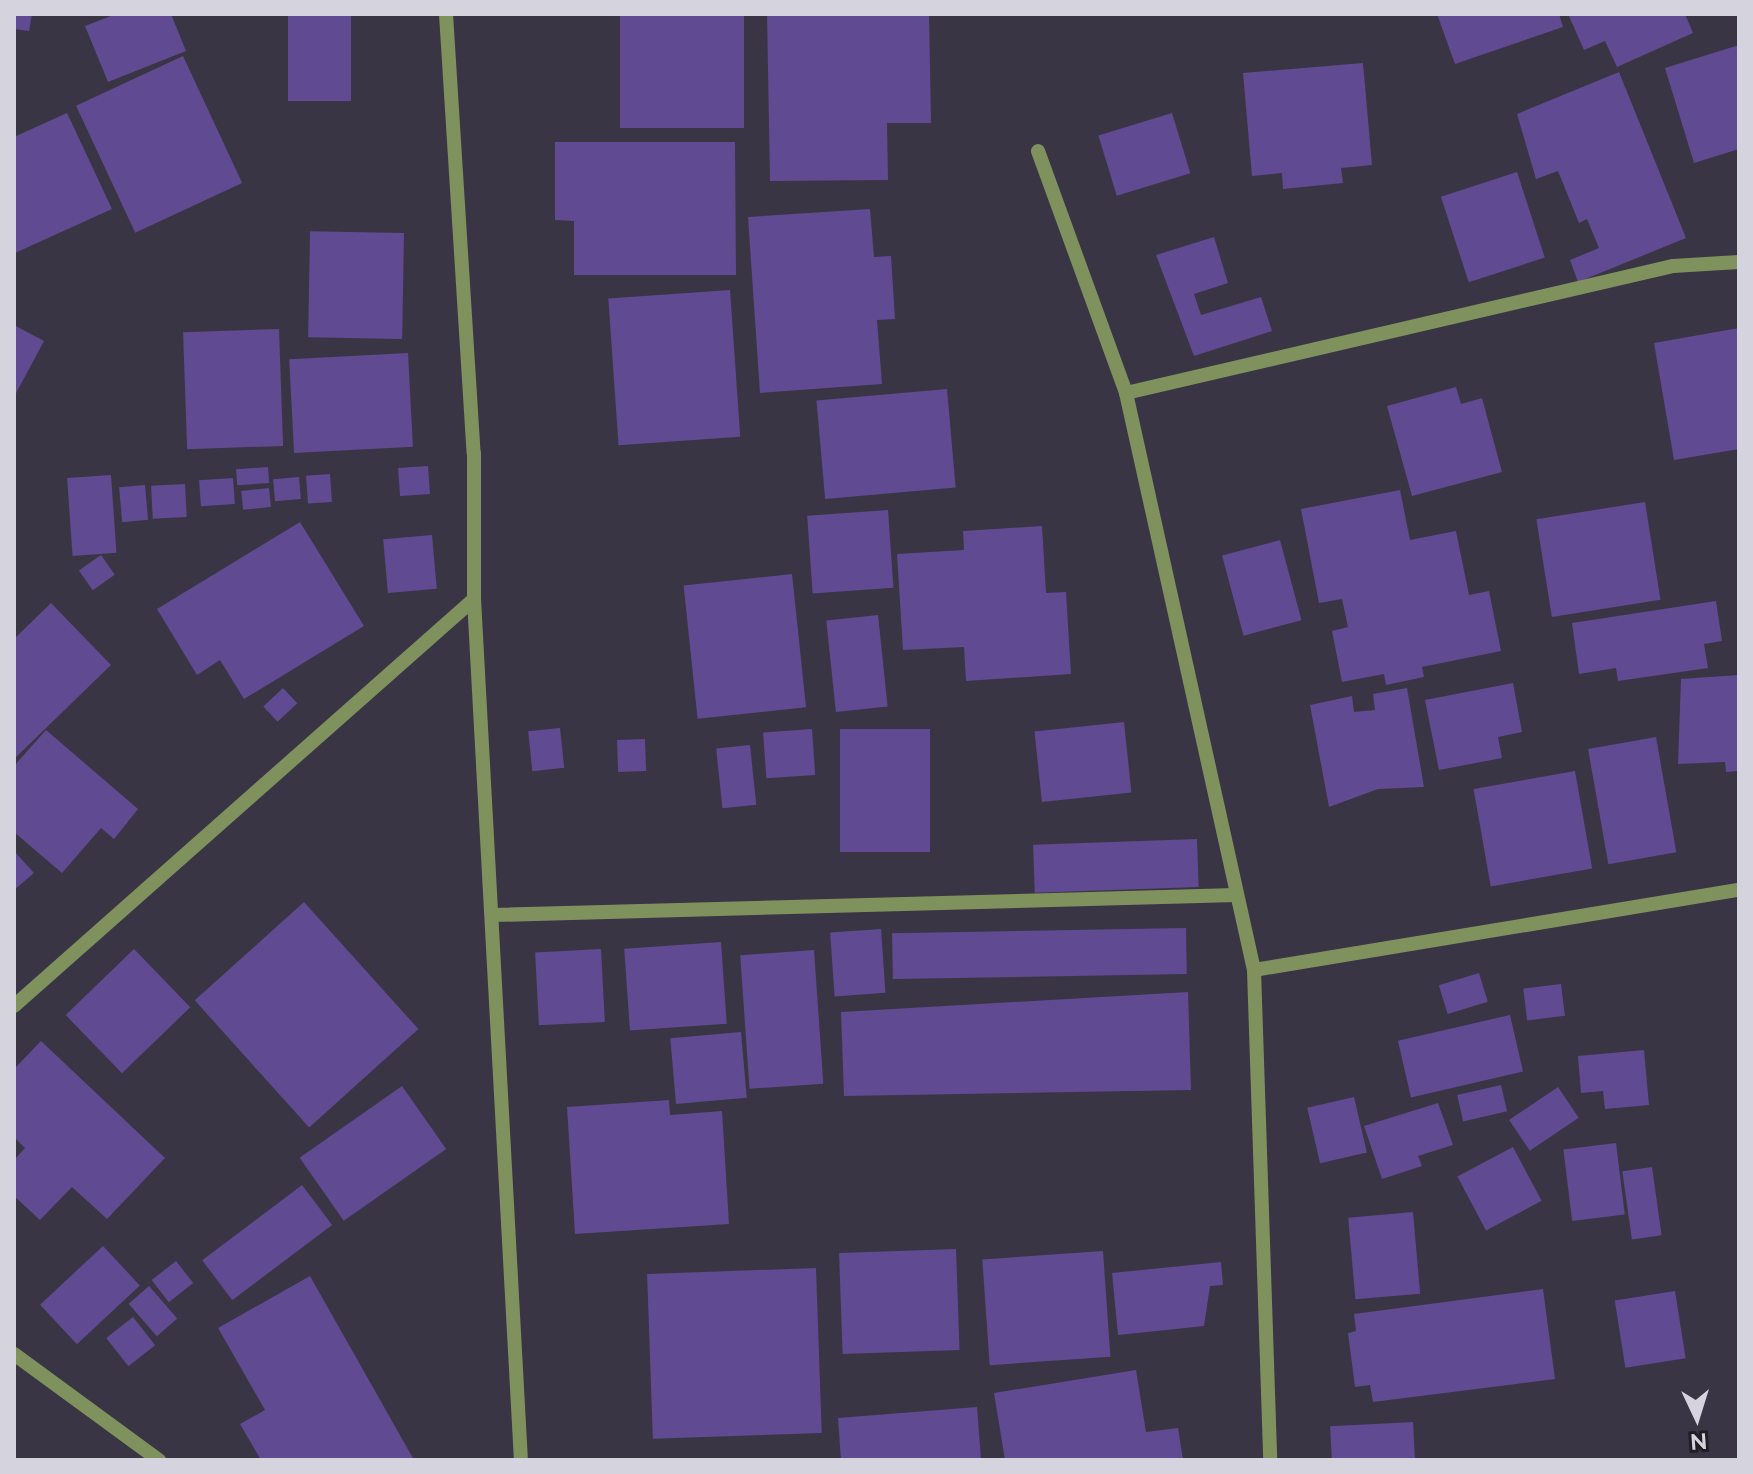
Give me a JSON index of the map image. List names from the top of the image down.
{
  "north": "bottom"
}
